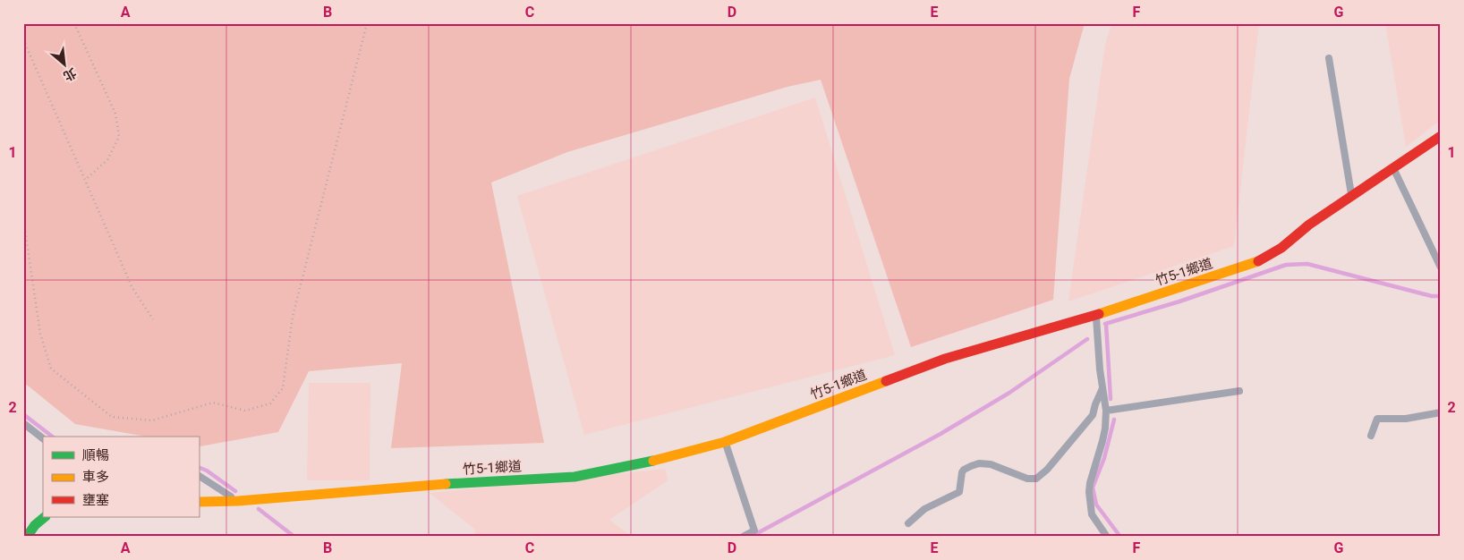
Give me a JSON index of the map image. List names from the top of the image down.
{
  "streets": {
    "street": ["竹5-1鄉道"]
  },
  "legend": ["順暢", "車多", "壅塞"],
  "north": "bottom right",
  "grid": {
    "columns": [
      "A",
      "B",
      "C",
      "D",
      "E",
      "F",
      "G"
    ],
    "rows": ["1", "2"]
  }
}
